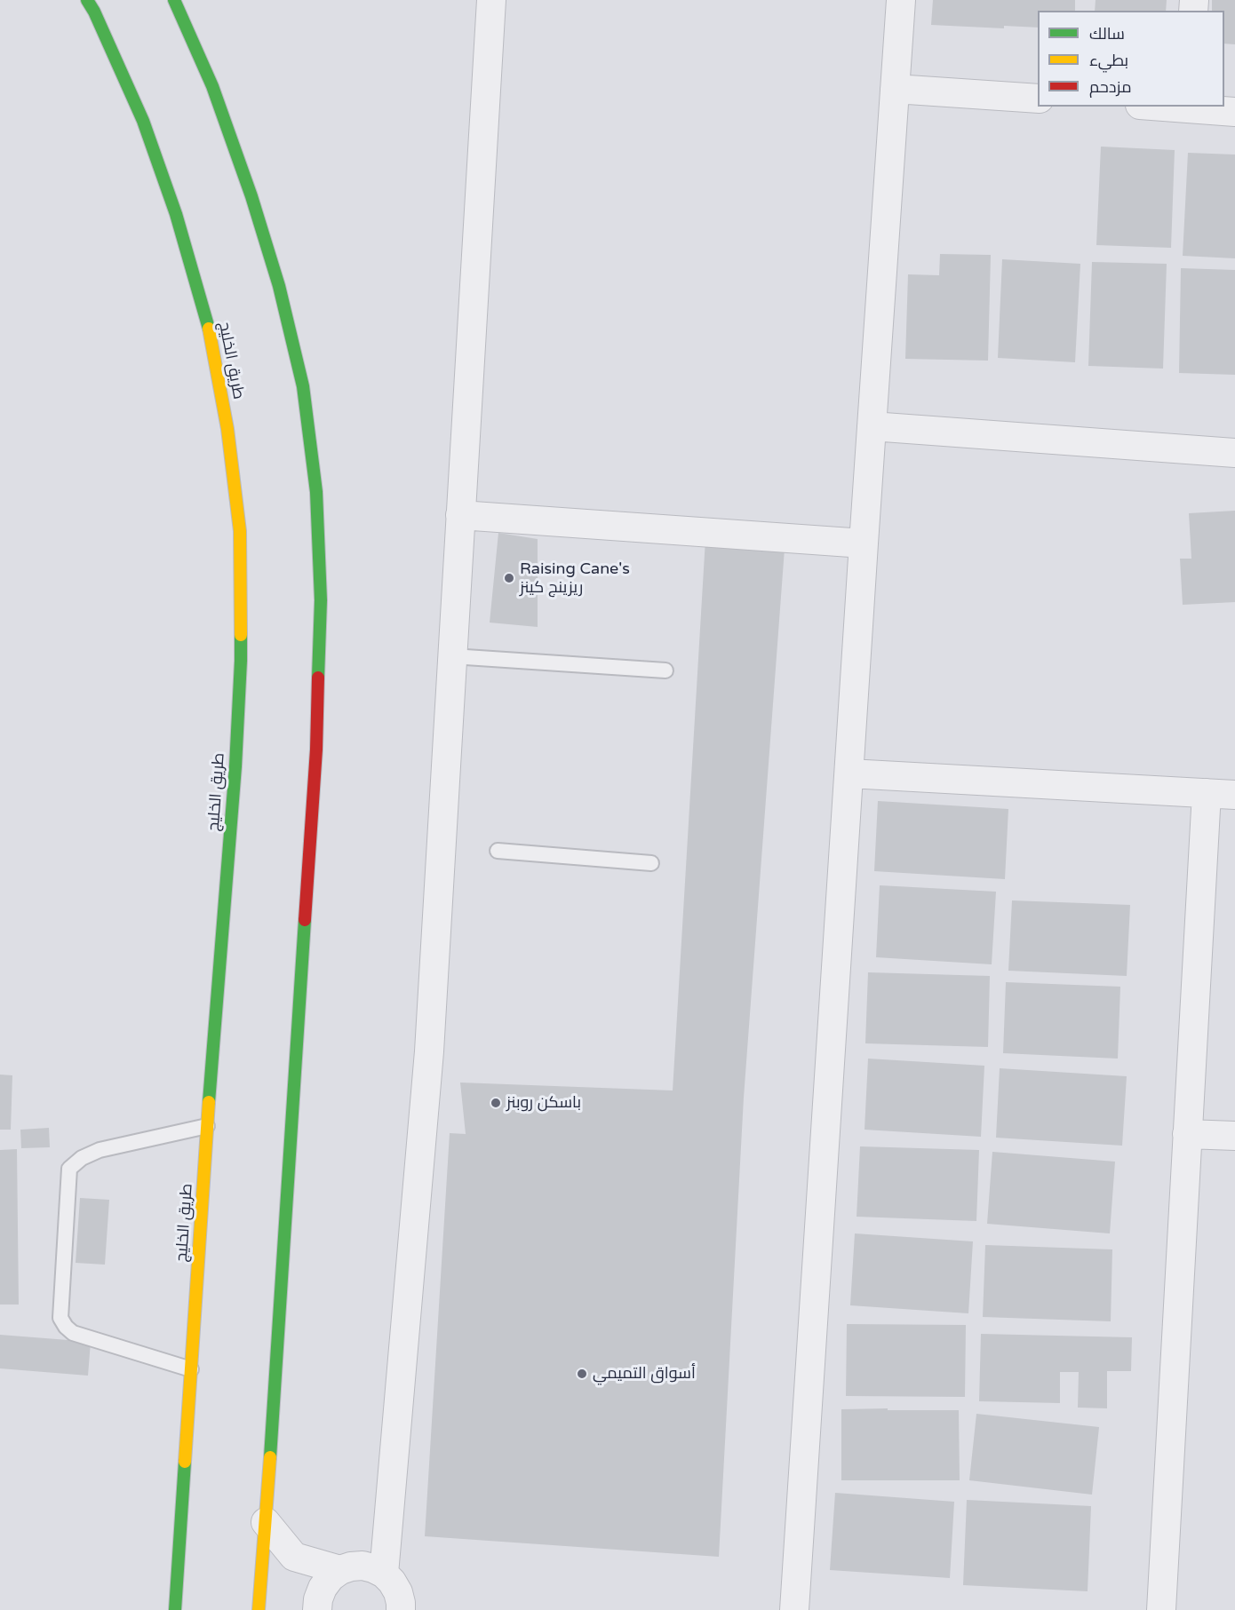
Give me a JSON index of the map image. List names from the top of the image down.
{
  "streets": {
    "main road": ["طريق الخليج"]
  },
  "places": ["Raising Cane's ريزينج كينز", "باسكن روبنز", "أسواق التميمي"],
  "legend": ["سالك", "بطيء", "مزدحم"]
}
